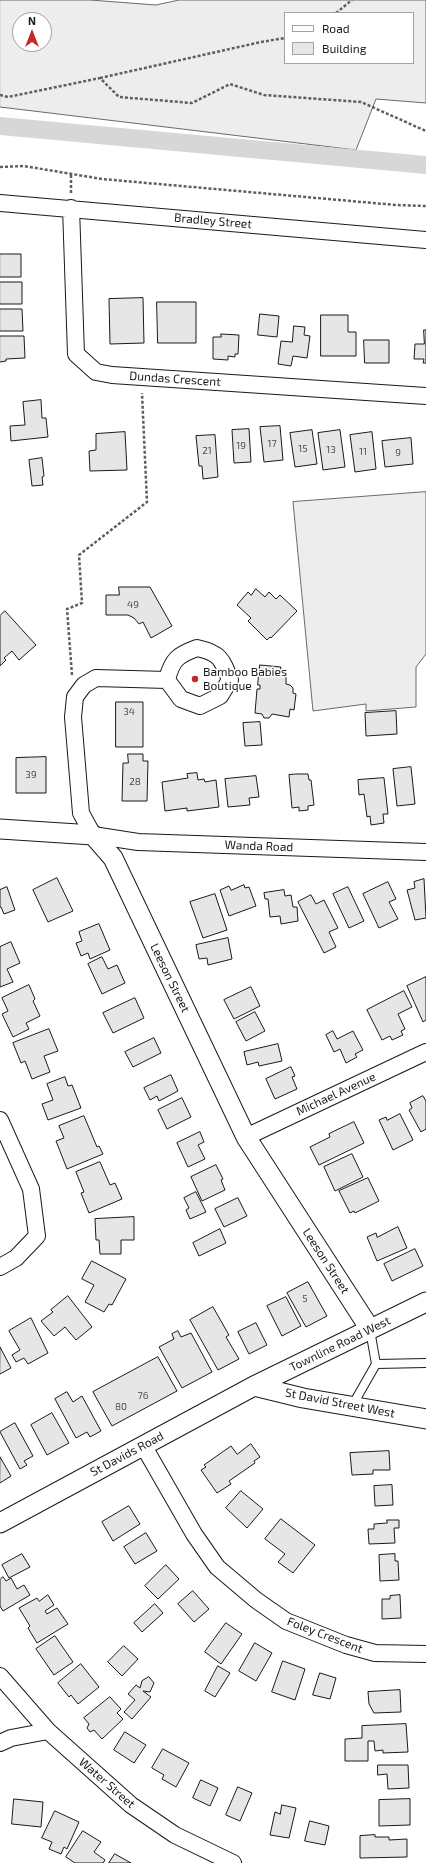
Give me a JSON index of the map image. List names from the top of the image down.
{
  "streets": {
    "street": [
      "Bradley Street",
      "Dundas Crescent",
      "Wanda Road",
      "Leeson Street",
      "Michael Avenue",
      "Townline Road West",
      "St David Street West",
      "St Davids Road",
      "Foley Crescent",
      "Water Street"
    ]
  },
  "crossings": [
    ["Bradley Street", "Dundas Crescent"],
    ["Wanda Road", "Leeson Street"],
    ["Leeson Street", "Michael Avenue"],
    ["Leeson Street", "Townline Road West"],
    ["Townline Road West", "St David Street West"],
    ["Townline Road West", "St Davids Road"],
    ["St David Street West", "St Davids Road"],
    ["St Davids Road", "Foley Crescent"]
  ],
  "places": ["Bamboo Babies Boutique"],
  "house_numbers": [
    "17",
    "19",
    "15",
    "13",
    "21",
    "11",
    "9",
    "49",
    "34",
    "39",
    "28",
    "5",
    "76",
    "80"
  ],
  "legend": ["Road", "Building"],
  "north": "top"
}
